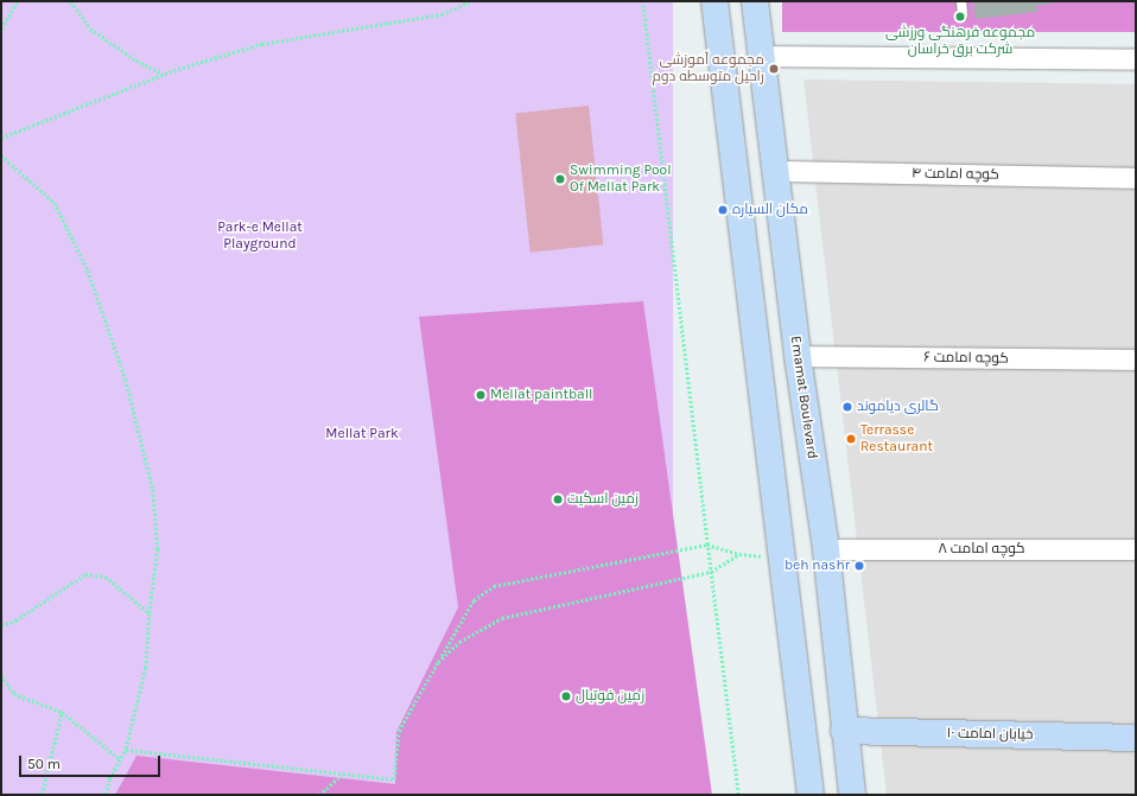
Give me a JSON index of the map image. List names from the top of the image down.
{
  "streets": {
    "main road": ["Emamat Boulevard", "خیابان امامت ۱۰"],
    "street": ["کوچه امامت ۴", "کوچه امامت ۶", "کوچه امامت ۸"]
  },
  "crossings": [
    ["کوچه امامت ۴", "Emamat Boulevard"],
    ["کوچه امامت ۶", "Emamat Boulevard"],
    ["Emamat Boulevard", "کوچه امامت ۸"],
    ["Emamat Boulevard", "خیابان امامت ۱۰"]
  ],
  "parks": ["Park-e Mellat Playground", "Mellat Park"],
  "places": [
    "مجموعه فرهنگی ورزشی شرکت برق خراسان",
    "مجموعه آموزشی راحیل متوسطه دوم",
    "Swimming Pool Of Mellat Park",
    "مکان السیاره",
    "Mellat paintball",
    "گالری دیاموند",
    "Terrasse Restaurant",
    "زمین اسکیت",
    "beh nashr",
    "زمین فوتبال"
  ],
  "scale_bar": "50 m"
}
